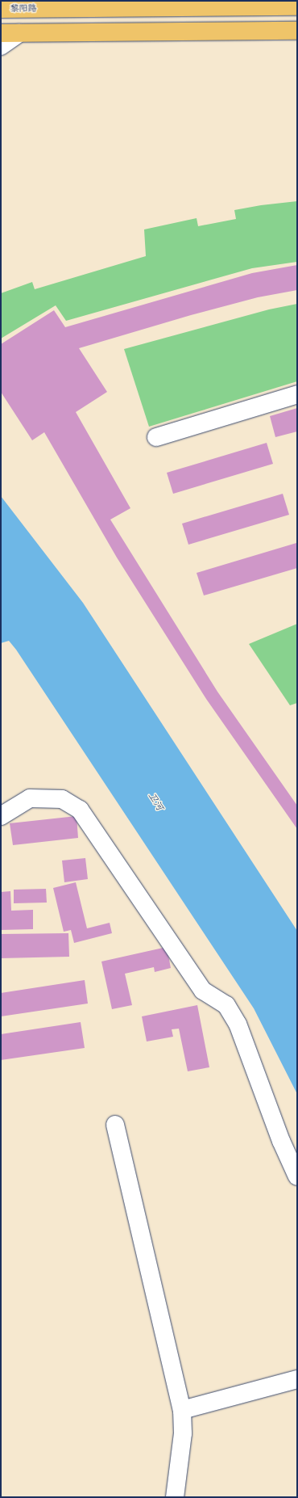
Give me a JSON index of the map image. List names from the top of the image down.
{
  "streets": {
    "main road": ["黎阳路"]
  },
  "water": ["卫河"]
}
